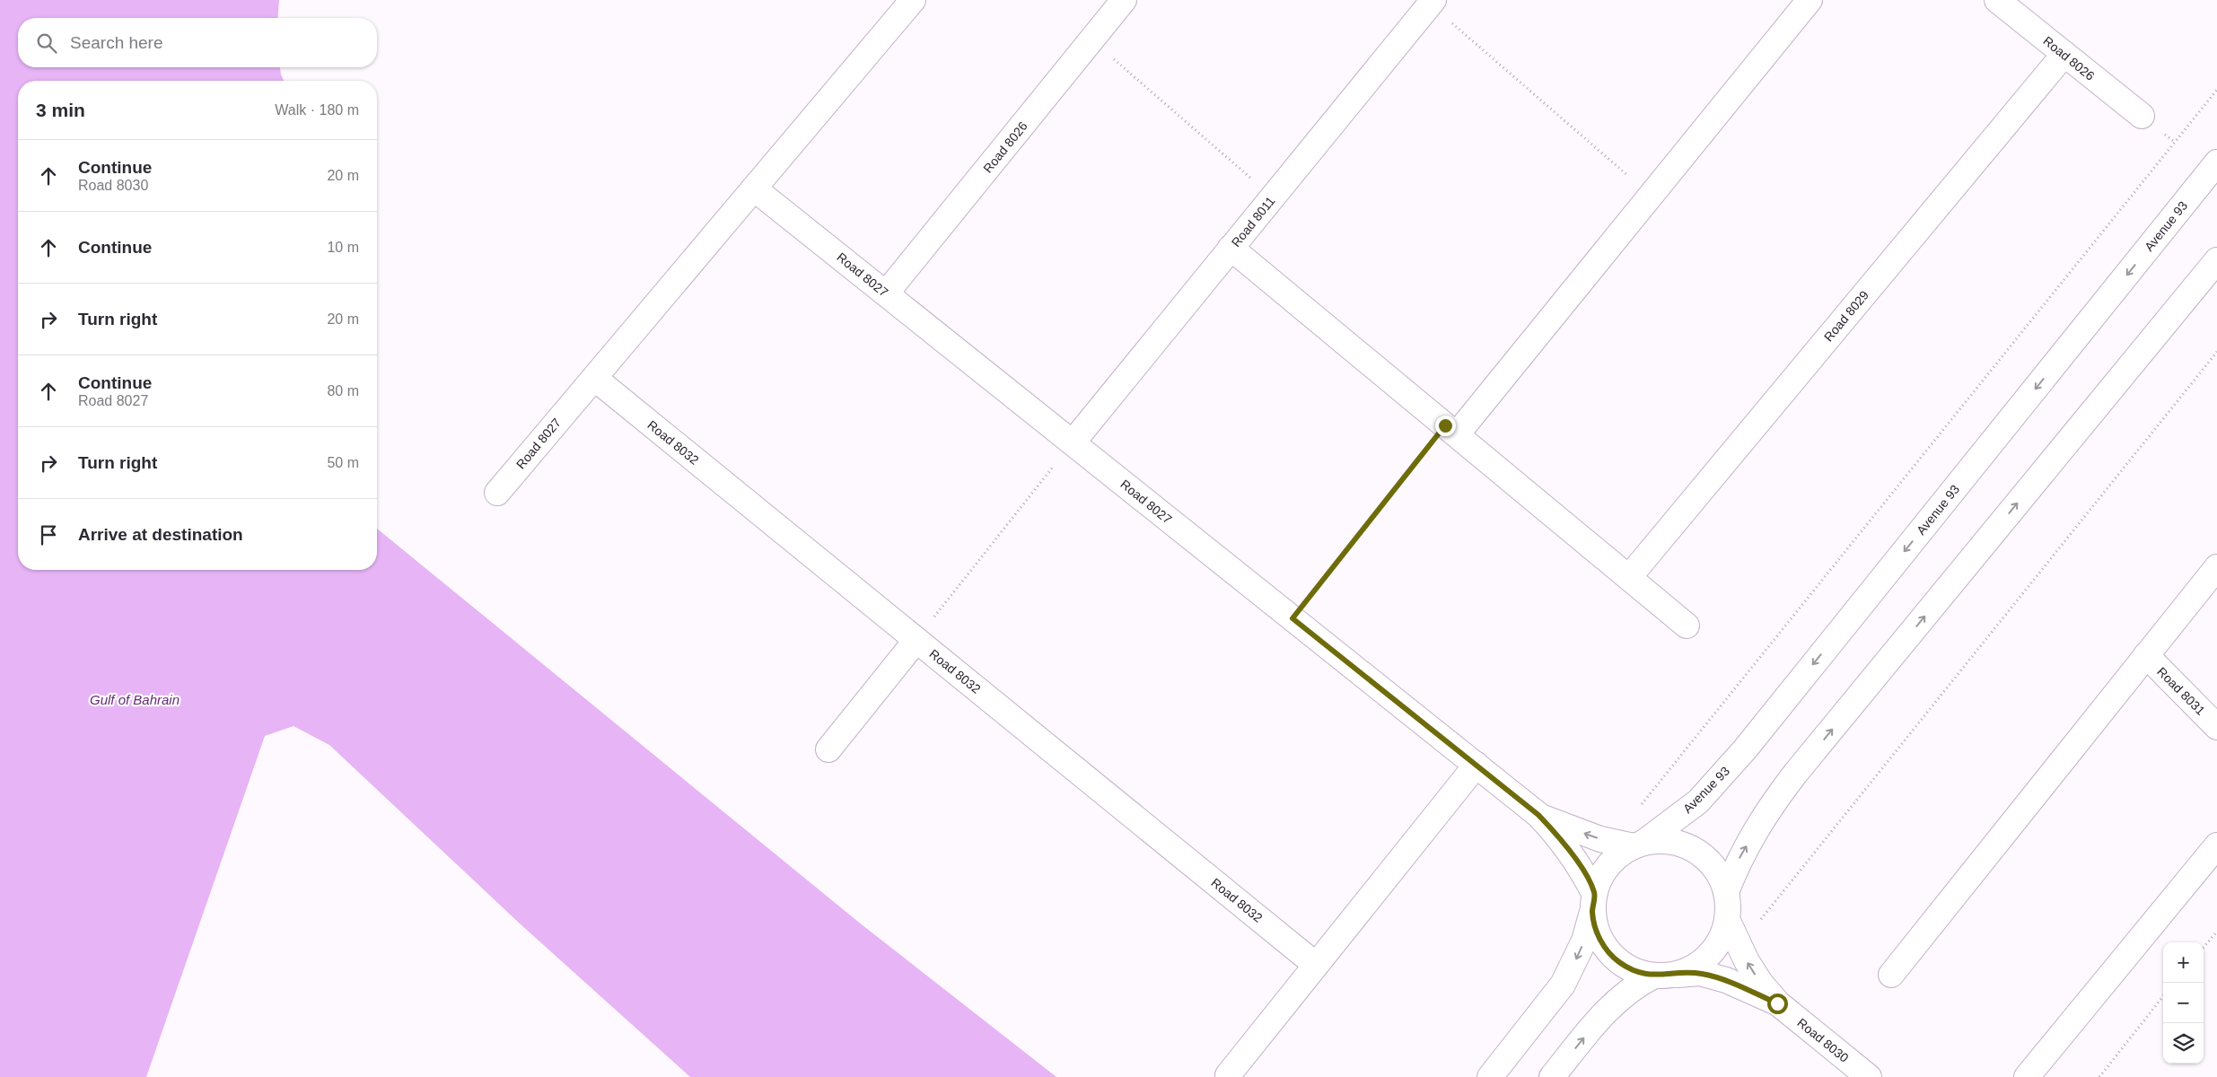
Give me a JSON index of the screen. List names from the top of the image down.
{
  "streets": {
    "street": [
      "Road 8026",
      "Road 8011",
      "Avenue 93",
      "Road 8027",
      "Road 8029",
      "Road 8032",
      "Road 8031",
      "Road 8030"
    ]
  },
  "crossings": [
    ["Road 8026", "Road 8027"],
    ["Road 8026", "Road 8029"],
    ["Road 8011", "Road 8027"],
    ["Avenue 93", "Road 8027"],
    ["Avenue 93", "Road 8030"],
    ["Road 8027", "Road 8032"],
    ["Road 8027", "Road 8030"]
  ],
  "water": ["Gulf of Bahrain"],
  "page": {
    "search": "Search here",
    "heading": ["3 min", "Walk · 180 m"],
    "list": [
      ["Continue", "Road 8030", "20 m"],
      ["Continue", "10 m"],
      ["Turn right", "20 m"],
      ["Continue", "Road 8027", "80 m"],
      ["Turn right", "50 m"],
      "Arrive at destination"
    ],
    "map_buttons": ["+", "−"]
  }
}
